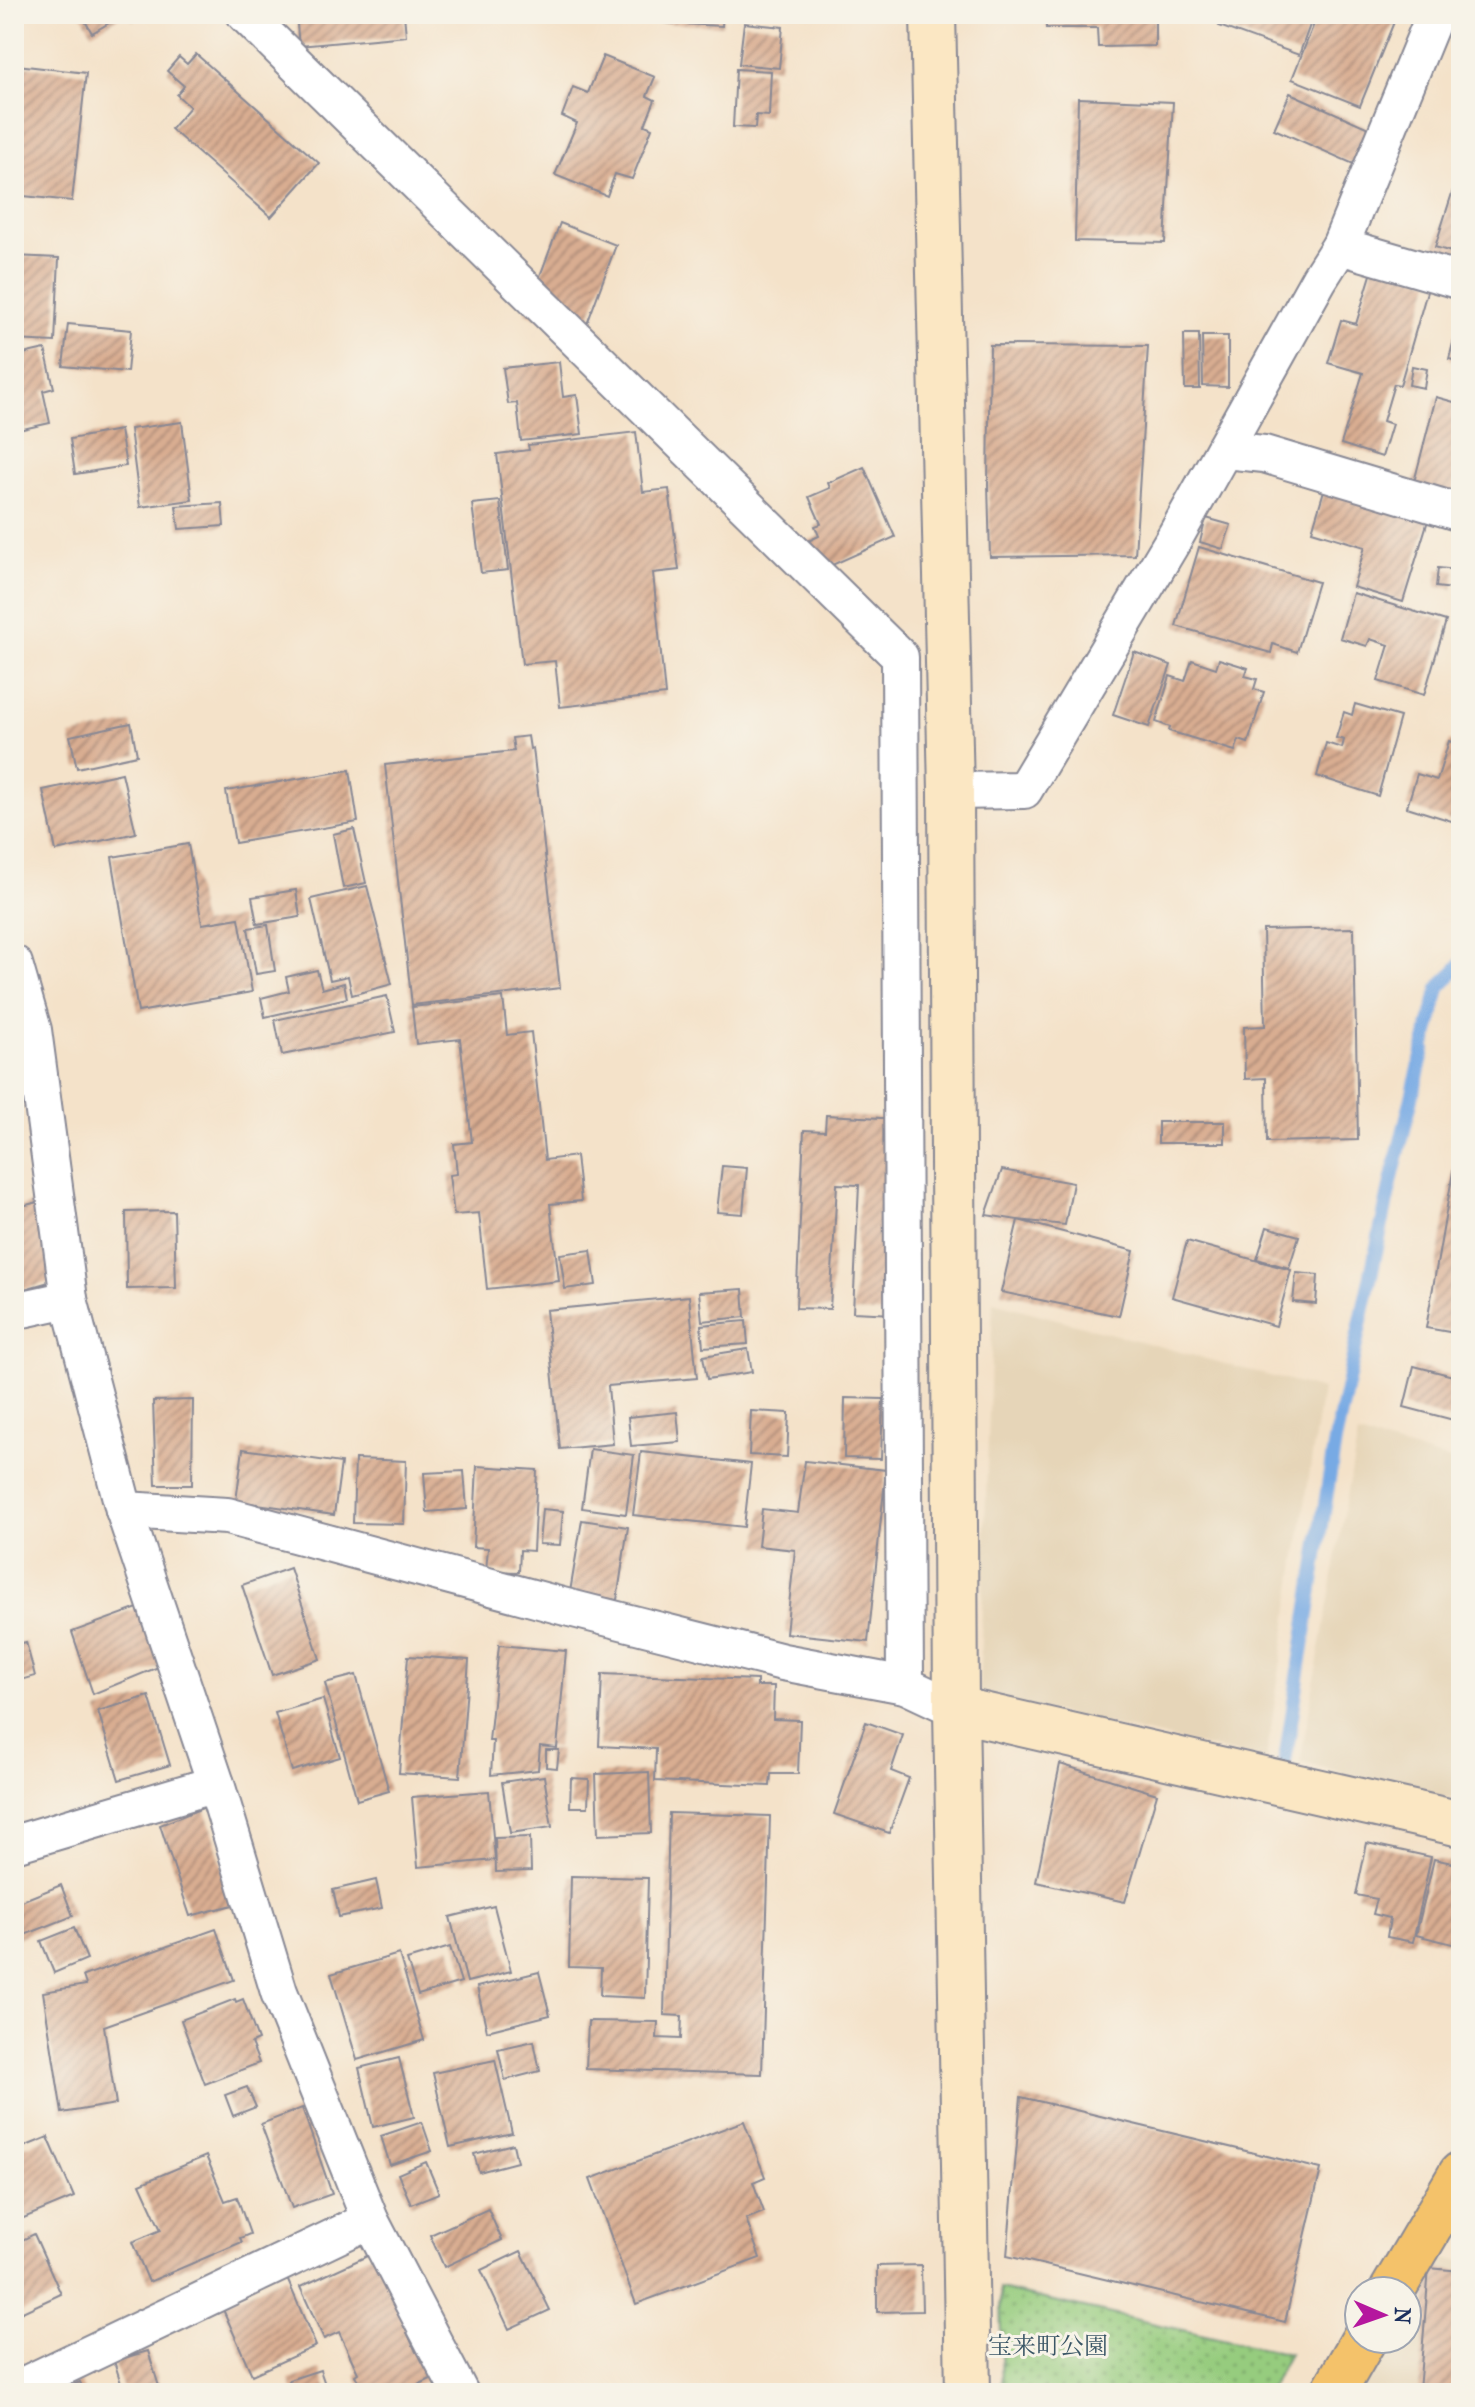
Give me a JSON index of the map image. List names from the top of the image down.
{
  "parks": ["宝来町公園"],
  "north": "right"
}
